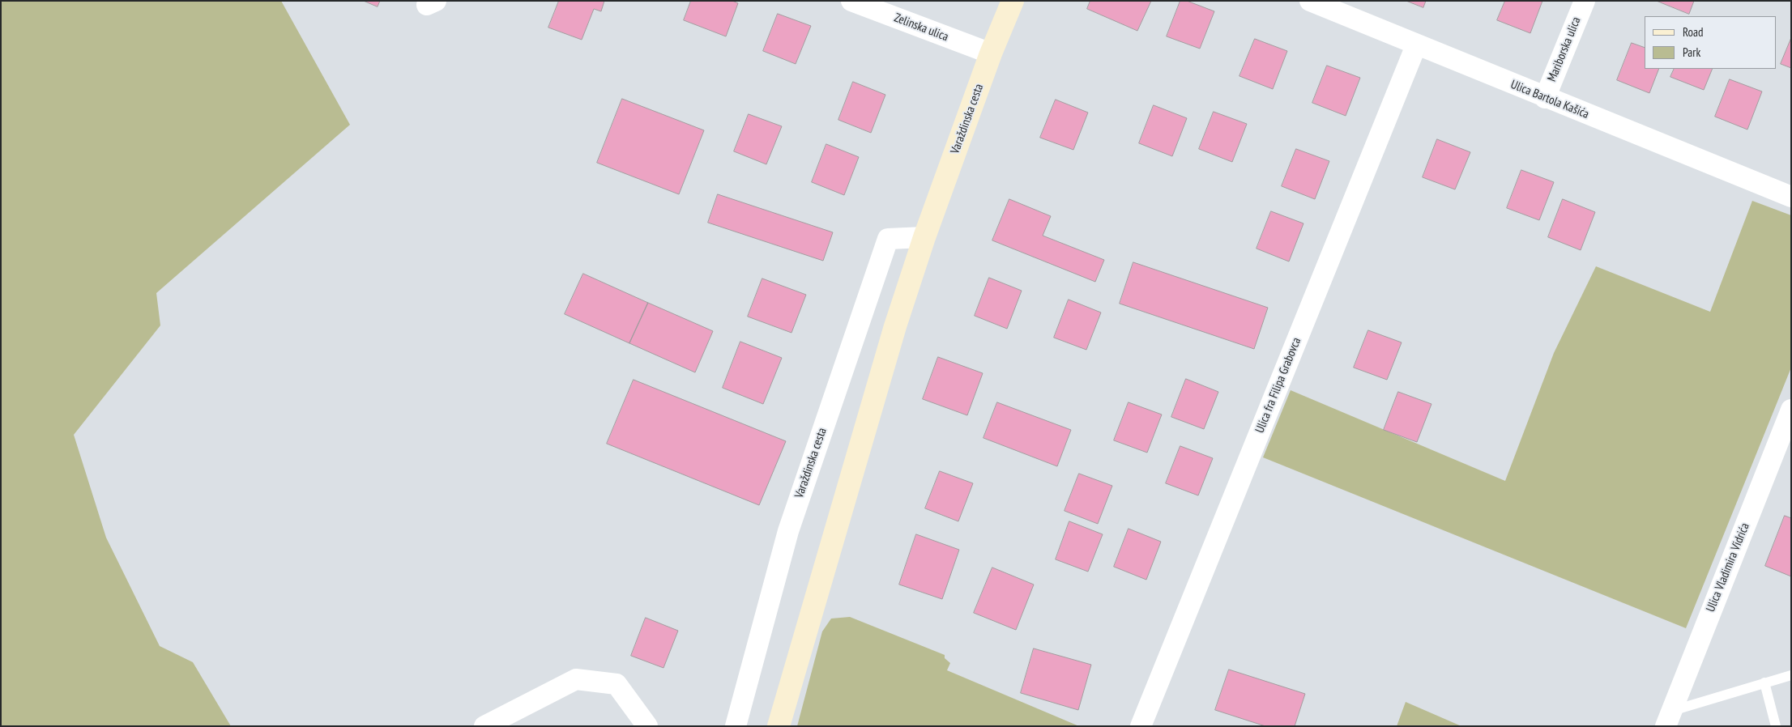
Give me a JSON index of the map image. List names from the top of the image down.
{
  "streets": {
    "main road": ["Varaždinska cesta"],
    "street": [
      "Zelinska ulica",
      "Mariborska ulica",
      "Ulica Bartola Kašića",
      "Ulica fra Filipa Grabovca",
      "Ulica Vladimira Vidrića"
    ]
  },
  "crossings": [
    ["Zelinska ulica", "Varaždinska cesta"],
    ["Mariborska ulica", "Ulica Bartola Kašića"],
    ["Ulica Bartola Kašića", "Ulica fra Filipa Grabovca"]
  ],
  "legend": ["Road", "Park"]
}
